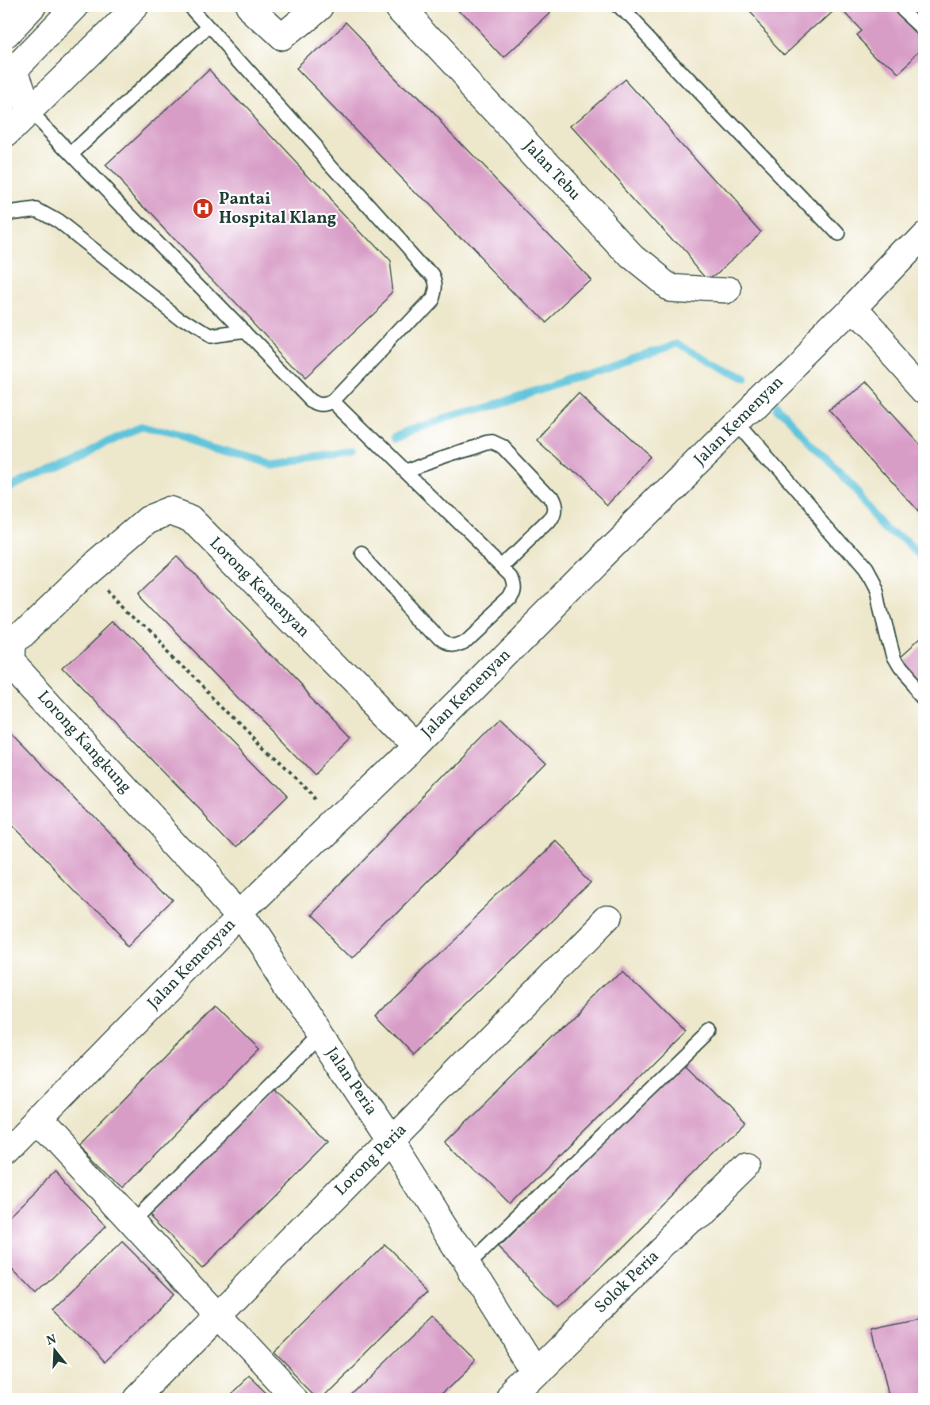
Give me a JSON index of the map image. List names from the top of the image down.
{
  "streets": {
    "main road": [
      "Jalan Tebu",
      "Jalan Kemenyan",
      "Lorong Kemenyan",
      "Lorong Kangkung",
      "Jalan Peria",
      "Lorong Peria",
      "Solok Peria"
    ]
  },
  "crossings": [
    ["Jalan Kemenyan", "Lorong Kemenyan"],
    ["Jalan Kemenyan", "Lorong Kangkung"],
    ["Jalan Kemenyan", "Jalan Peria"],
    ["Lorong Kemenyan", "Lorong Kangkung"],
    ["Lorong Kangkung", "Jalan Peria"],
    ["Jalan Peria", "Lorong Peria"],
    ["Jalan Peria", "Solok Peria"]
  ],
  "places": {
    "hospital": ["Pantai Hospital Klang"]
  },
  "north": "top"
}
